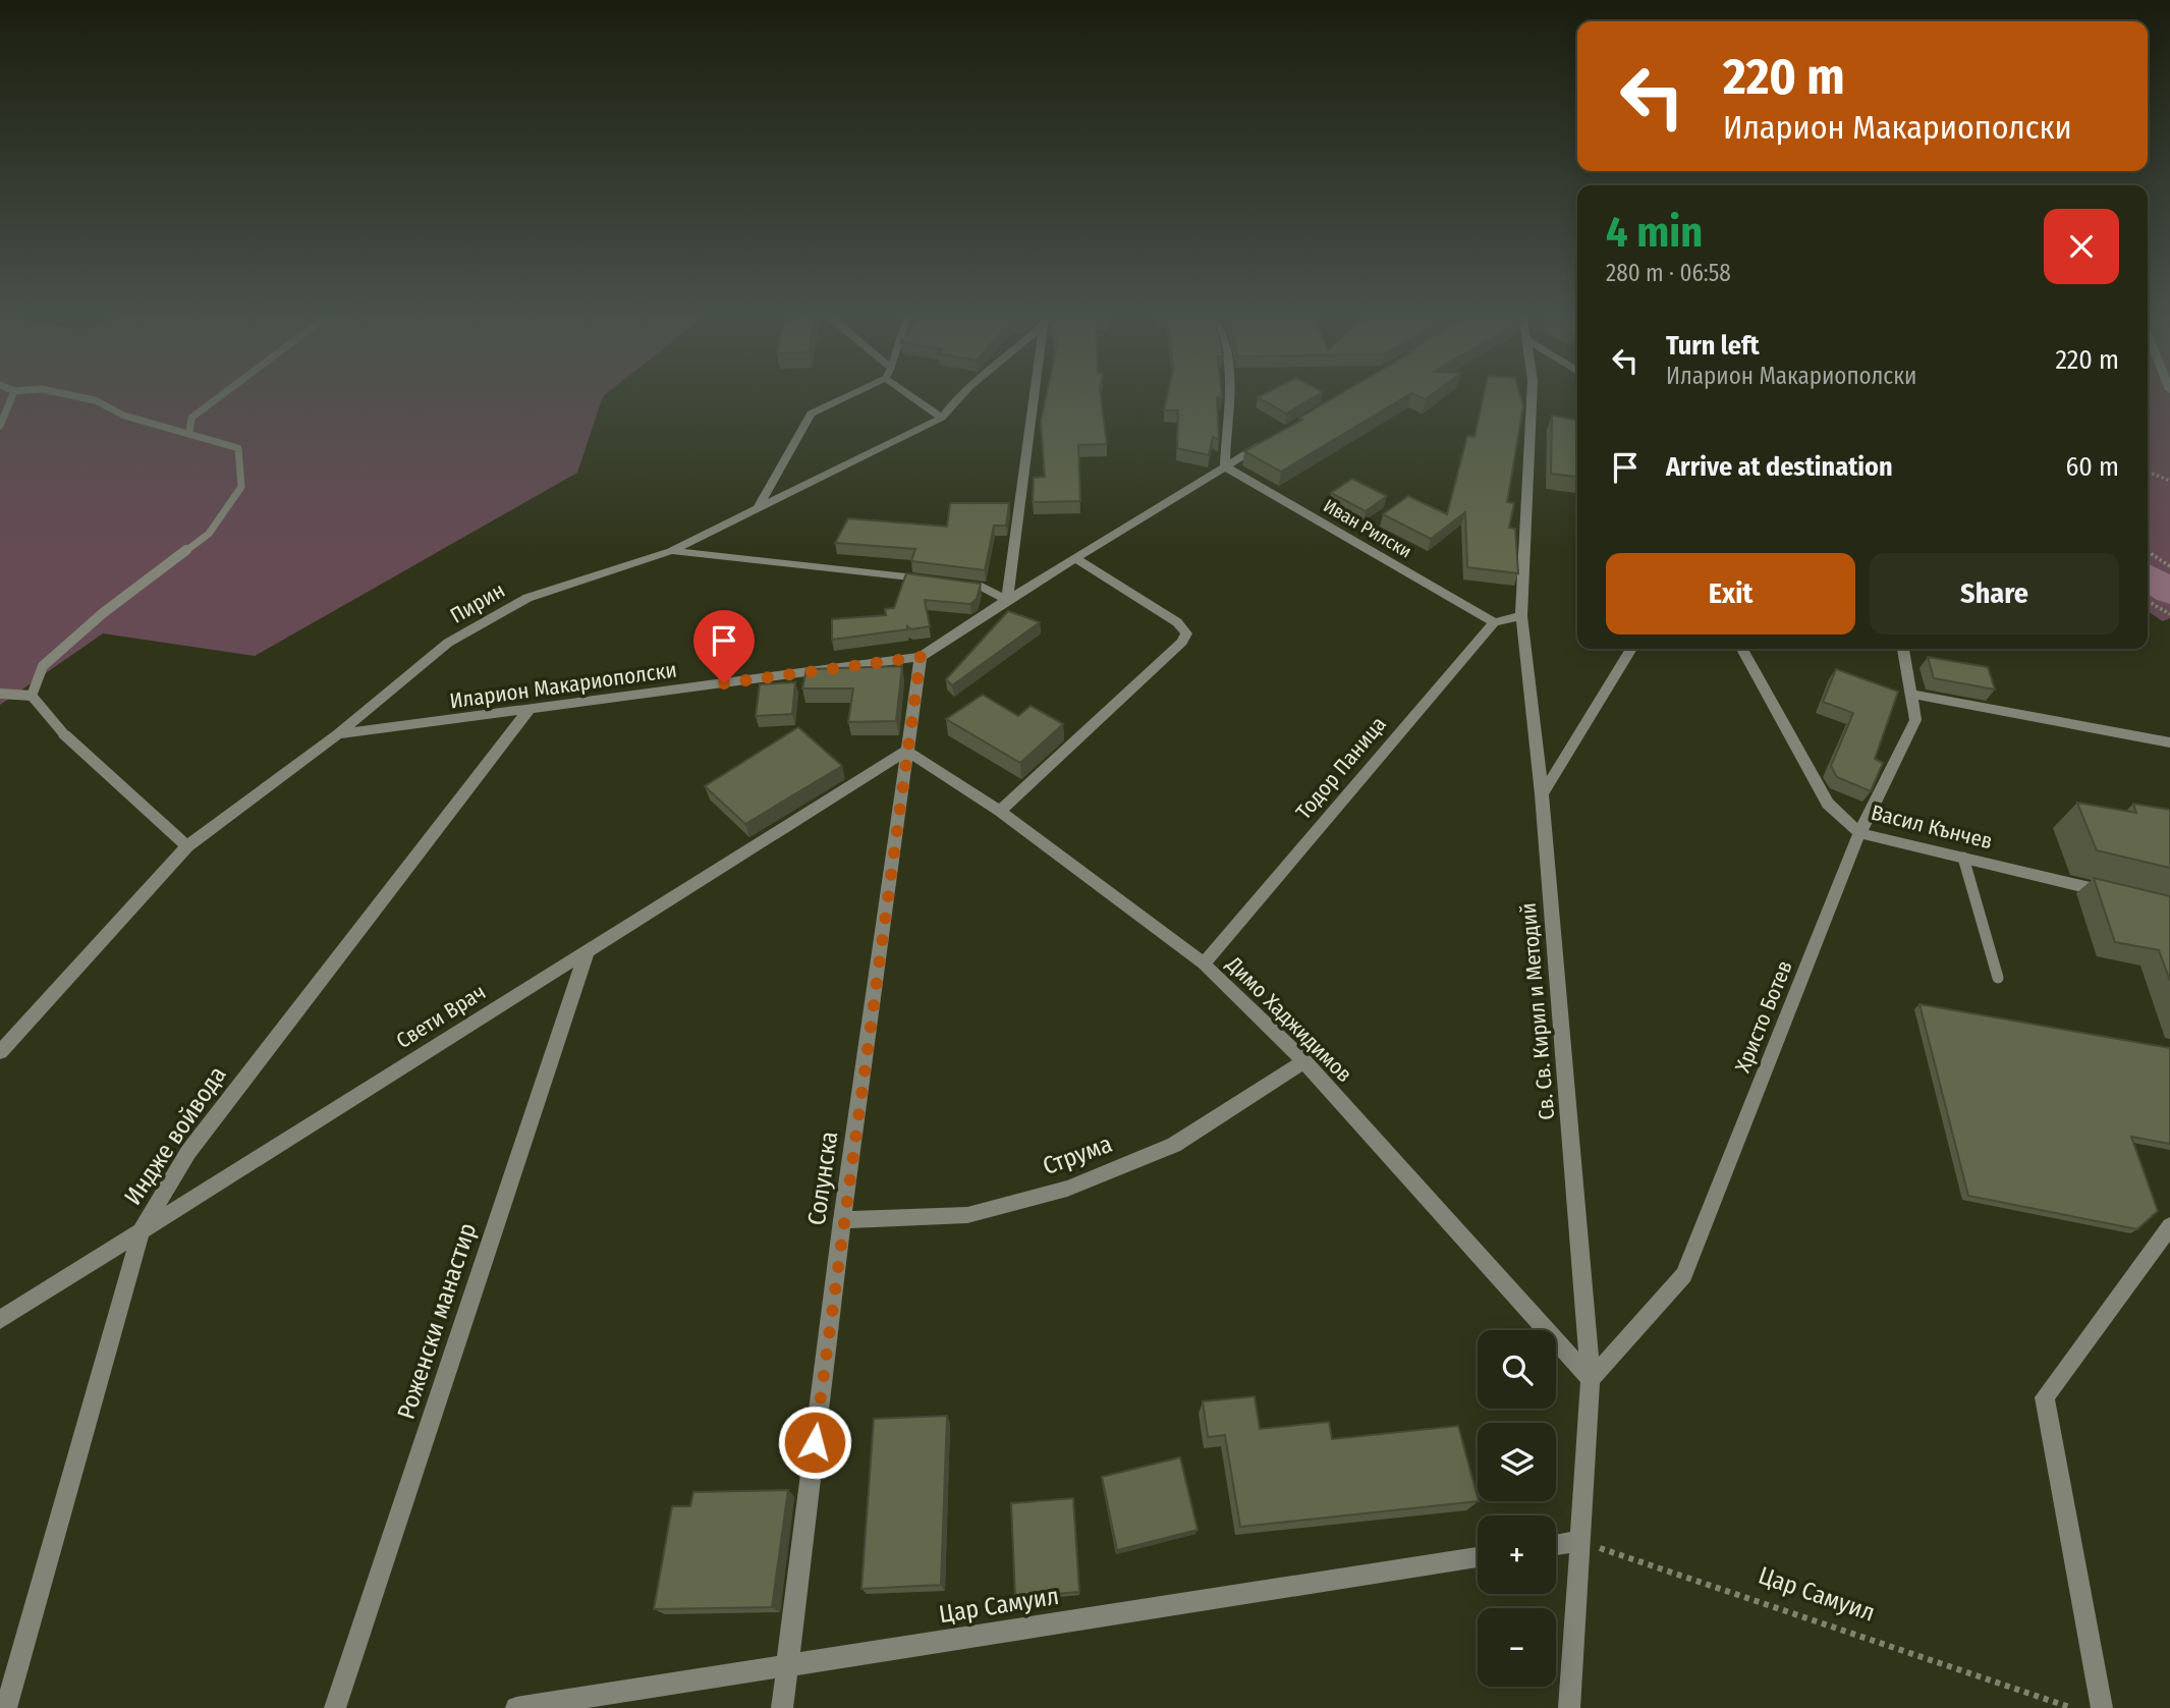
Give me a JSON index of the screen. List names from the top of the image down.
{
  "streets": {
    "street": [
      "Иван Рилски",
      "Пирин",
      "Иларион Макариополски",
      "Тодор Паница",
      "Васил Кънчев",
      "Св. Св. Кирил и Методий",
      "Свети Врач",
      "Христо Ботев",
      "Димо Хаджидимов",
      "Индже войвода",
      "Струма",
      "Солунска",
      "Роженски манастир",
      "Цар Самуил"
    ]
  },
  "crossings": [
    ["Иван Рилски", "Тодор Паница"],
    ["Пирин", "Иларион Макариополски"],
    ["Иларион Макариополски", "Индже войвода"],
    ["Иларион Макариополски", "Солунска"],
    ["Тодор Паница", "Димо Хаджидимов"],
    ["Васил Кънчев", "Христо Ботев"],
    ["Св. Св. Кирил и Методий", "Христо Ботев"],
    ["Св. Св. Кирил и Методий", "Димо Хаджидимов"],
    ["Св. Св. Кирил и Методий", "Цар Самуил"],
    ["Свети Врач", "Димо Хаджидимов"],
    ["Свети Врач", "Индже войвода"],
    ["Свети Врач", "Солунска"],
    ["Свети Врач", "Роженски манастир"],
    ["Христо Ботев", "Димо Хаджидимов"],
    ["Димо Хаджидимов", "Струма"],
    ["Димо Хаджидимов", "Солунска"],
    ["Струма", "Солунска"],
    ["Солунска", "Цар Самуил"]
  ],
  "page": {
    "turn": ["220 m", "Иларион Макариополски"],
    "heading": ["4 min", "280 m · 06:58"],
    "list": [
      {
        "name": "Turn left",
        "note": "Иларион Макариополски",
        "value": "220 m"
      },
      {
        "name": "Arrive at destination",
        "value": "60 m"
      }
    ],
    "buttons": ["Exit", "Share"],
    "map_buttons": ["+", "−"]
  }
}
